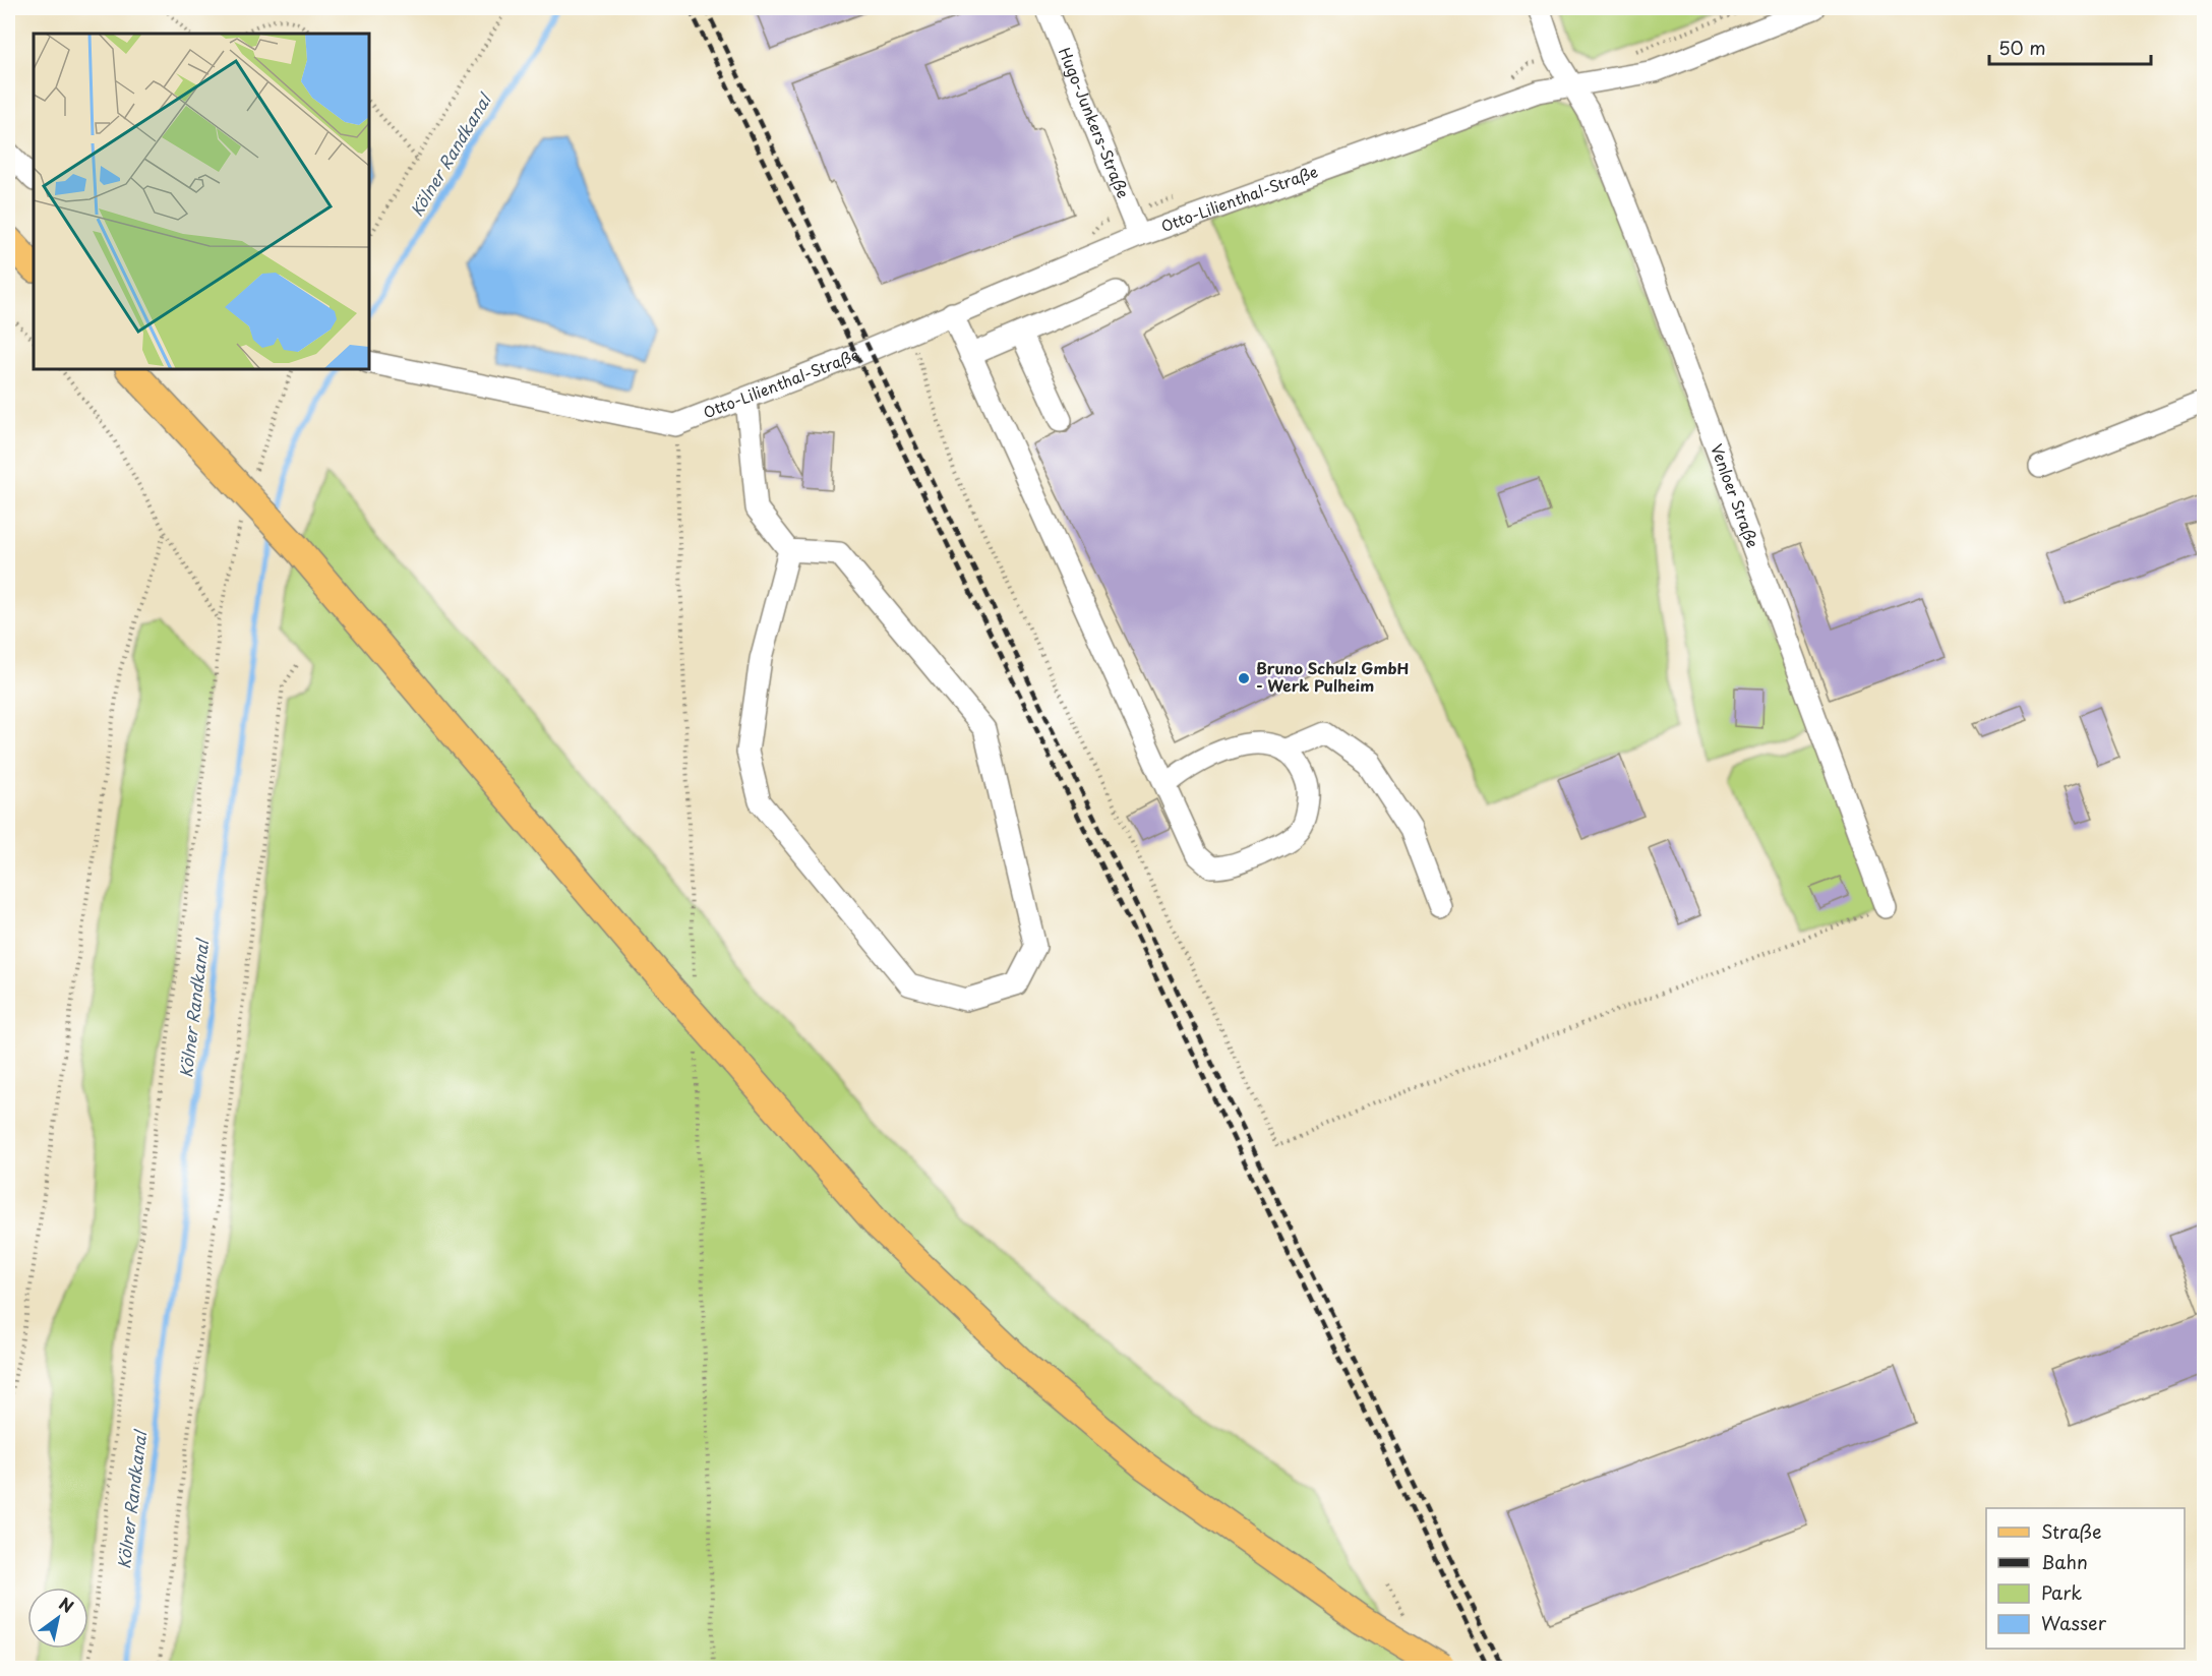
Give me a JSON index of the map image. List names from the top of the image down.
{
  "streets": {
    "street": ["Hugo-Junkers-Straße", "Otto-Lilienthal-Straße", "Venloer Straße"]
  },
  "crossings": [
    ["Hugo-Junkers-Straße", "Otto-Lilienthal-Straße"],
    ["Otto-Lilienthal-Straße", "Venloer Straße"]
  ],
  "water": ["Kölner Randkanal"],
  "places": ["Bruno Schulz GmbH - Werk Pulheim"],
  "legend": [
    "Straße",
    "Bahn",
    "Park",
    "Wasser"
  ],
  "scale_bar": "50 m",
  "north": "top right"
}
